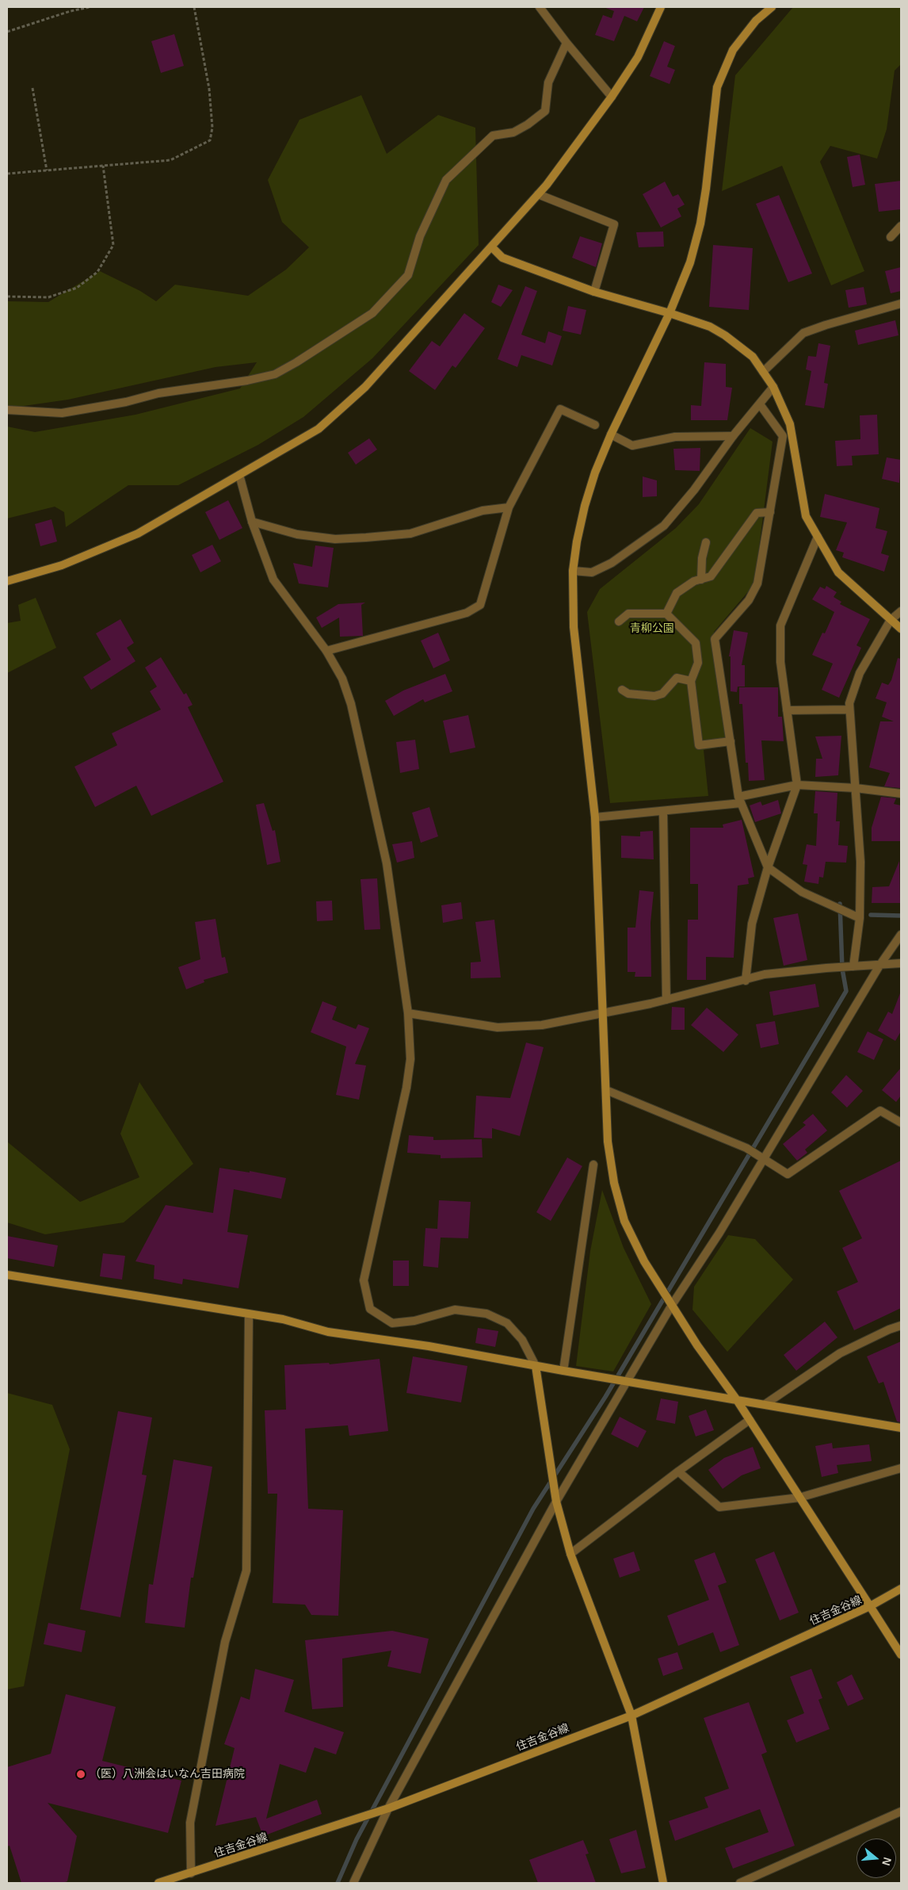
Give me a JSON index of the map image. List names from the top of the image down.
{
  "streets": {
    "street": ["住吉金谷線"]
  },
  "parks": ["青柳公園"],
  "places": ["（医）八洲会はいなん吉田病院"],
  "north": "right"
}
